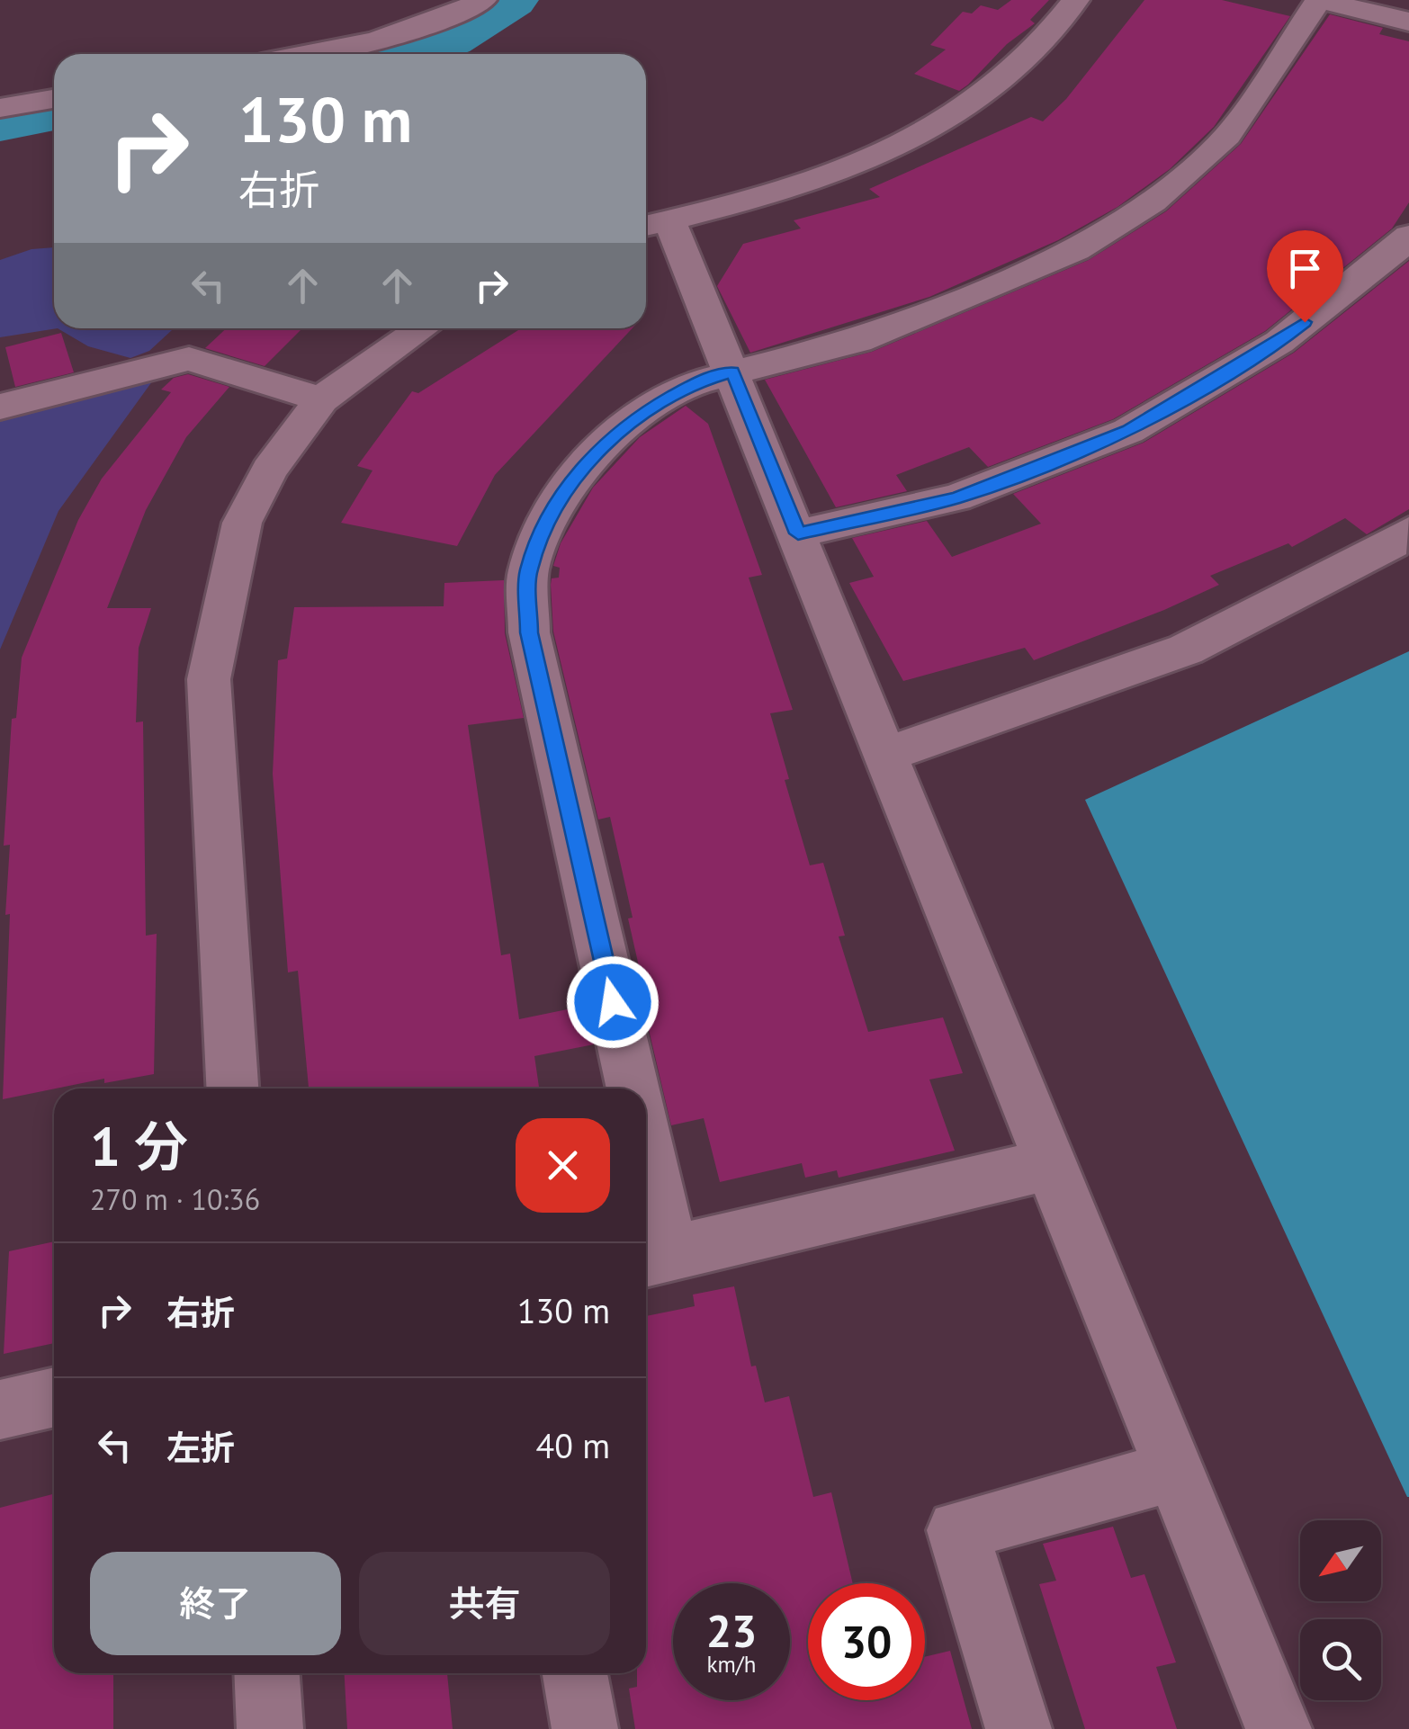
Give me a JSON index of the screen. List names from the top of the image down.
{
  "north": "bottom left",
  "page": {
    "turn": ["130 m", "右折"],
    "heading": ["1 分", "270 m · 10:36"],
    "list": [
      {
        "name": "右折",
        "value": "130 m"
      },
      {
        "name": "左折",
        "value": "40 m"
      }
    ],
    "buttons": ["終了", "共有"],
    "speed": "23 km/h",
    "limit": "30"
  }
}
